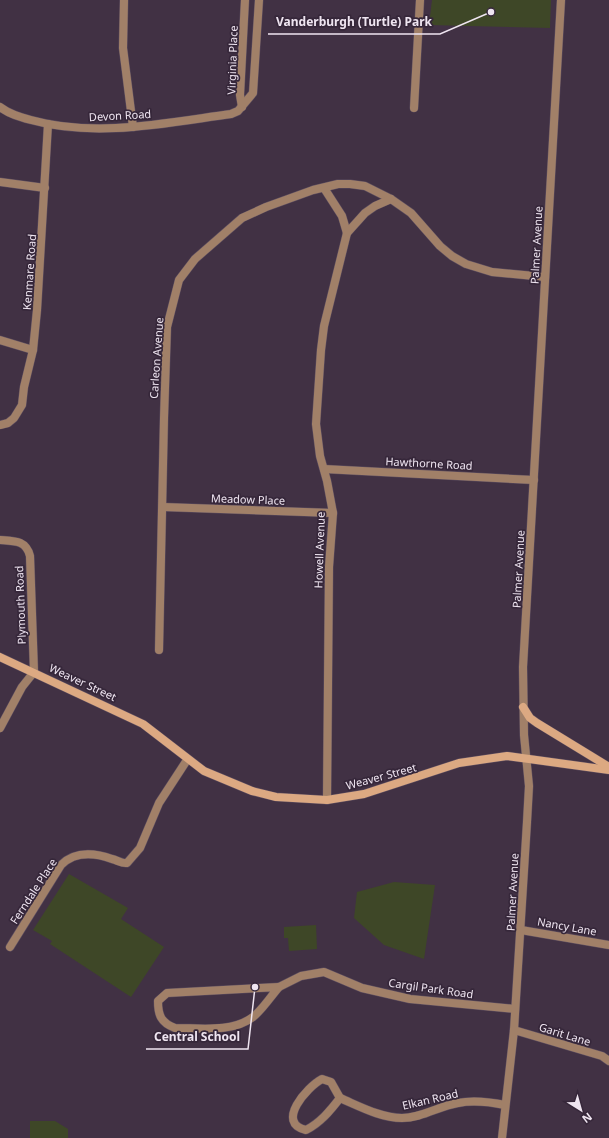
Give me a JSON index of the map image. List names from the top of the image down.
{
  "streets": {
    "main road": ["Weaver Street"],
    "street": [
      "Virginia Place",
      "Devon Road",
      "Palmer Avenue",
      "Kenmare Road",
      "Carleon Avenue",
      "Hawthorne Road",
      "Meadow Place",
      "Howell Avenue",
      "Plymouth Road",
      "Ferndale Place",
      "Nancy Lane",
      "Cargil Park Road",
      "Garit Lane",
      "Elkan Road"
    ]
  },
  "crossings": [
    ["Virginia Place", "Devon Road"],
    ["Devon Road", "Kenmare Road"],
    ["Palmer Avenue", "Carleon Avenue"],
    ["Palmer Avenue", "Hawthorne Road"],
    ["Palmer Avenue", "Weaver Street"],
    ["Palmer Avenue", "Nancy Lane"],
    ["Palmer Avenue", "Cargil Park Road"],
    ["Palmer Avenue", "Garit Lane"],
    ["Palmer Avenue", "Elkan Road"],
    ["Carleon Avenue", "Meadow Place"],
    ["Carleon Avenue", "Howell Avenue"],
    ["Hawthorne Road", "Howell Avenue"],
    ["Meadow Place", "Howell Avenue"],
    ["Howell Avenue", "Weaver Street"],
    ["Plymouth Road", "Weaver Street"],
    ["Weaver Street", "Ferndale Place"]
  ],
  "places": ["Vanderburgh (Turtle) Park", "Central School"],
  "north": "bottom right"
}
